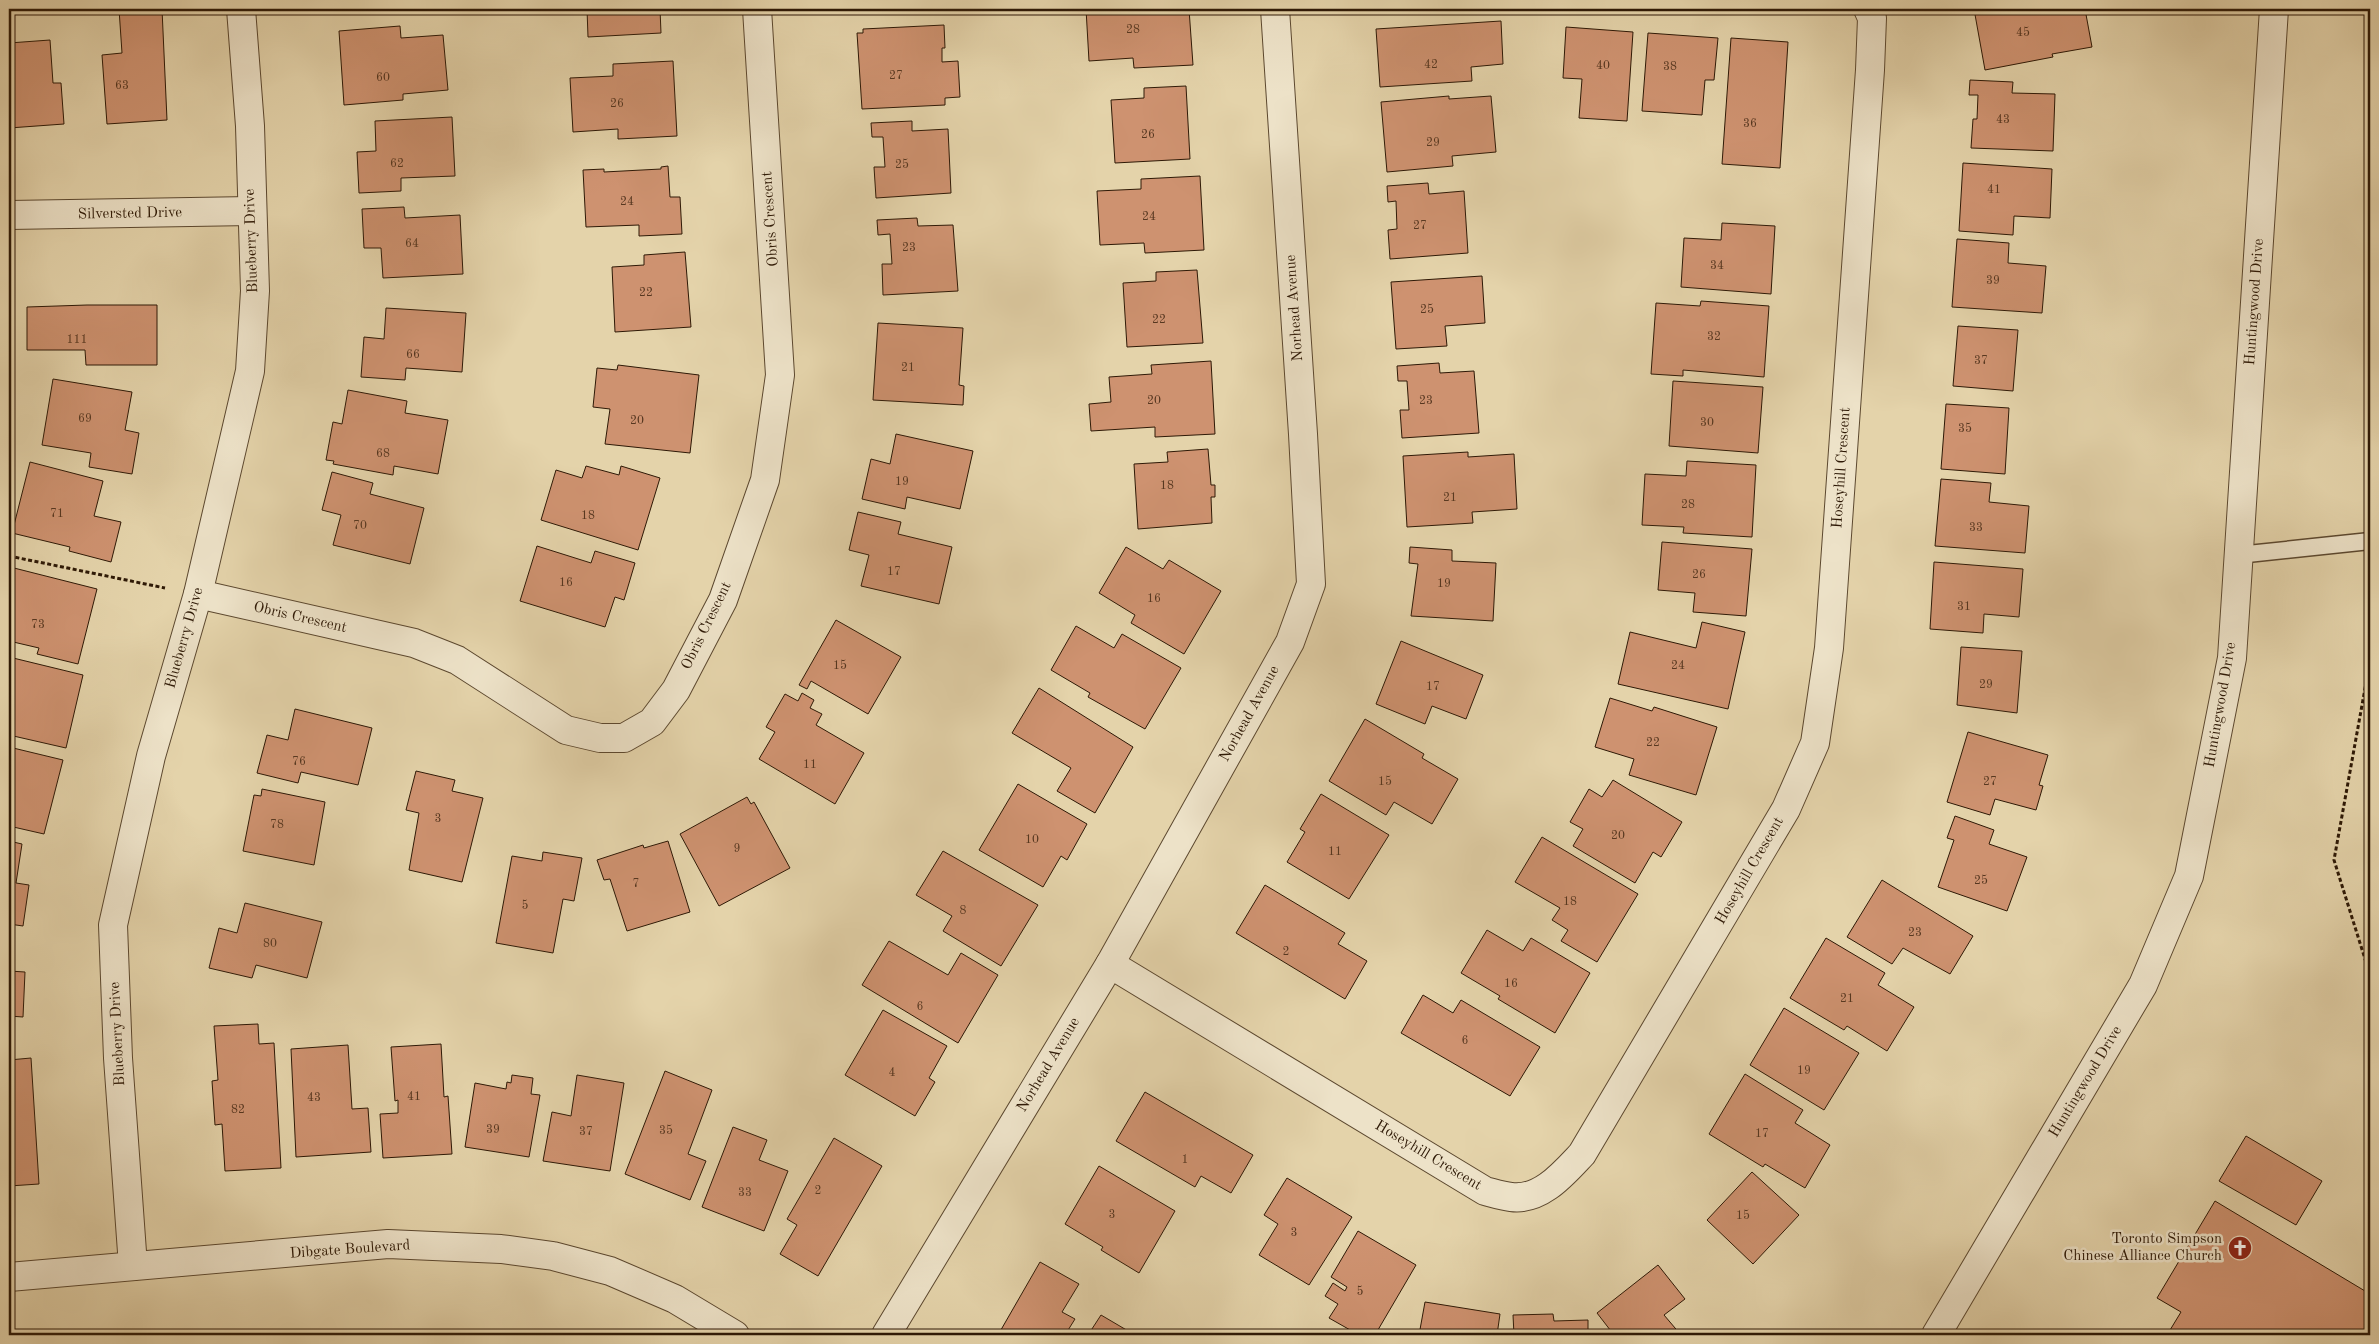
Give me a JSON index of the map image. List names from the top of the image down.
{
  "streets": {
    "street": [
      "Silversted Drive",
      "Obris Crescent",
      "Blueberry Drive",
      "Huntingwood Drive",
      "Norhead Avenue",
      "Hoseyhill Crescent",
      "Dibgate Boulevard"
    ]
  },
  "crossings": [
    ["Silversted Drive", "Blueberry Drive"],
    ["Obris Crescent", "Blueberry Drive"],
    ["Blueberry Drive", "Dibgate Boulevard"],
    ["Norhead Avenue", "Hoseyhill Crescent"]
  ],
  "places": {
    "church": ["Toronto Simpson Chinese Alliance Church"]
  },
  "house_numbers": [
    "28",
    "45",
    "42",
    "40",
    "38",
    "27",
    "60",
    "63",
    "26",
    "43",
    "36",
    "26",
    "29",
    "62",
    "25",
    "41",
    "24",
    "24",
    "27",
    "64",
    "23",
    "34",
    "39",
    "22",
    "25",
    "22",
    "32",
    "111",
    "66",
    "37",
    "21",
    "20",
    "23",
    "69",
    "20",
    "30",
    "35",
    "68",
    "19",
    "18",
    "21",
    "28",
    "71",
    "18",
    "70",
    "33",
    "17",
    "26",
    "16",
    "19",
    "16",
    "31",
    "73",
    "15",
    "24",
    "29",
    "17",
    "22",
    "76",
    "11",
    "15",
    "27",
    "3",
    "78",
    "20",
    "10",
    "9",
    "11",
    "25",
    "7",
    "18",
    "5",
    "8",
    "23",
    "80",
    "2",
    "16",
    "21",
    "6",
    "6",
    "19",
    "4",
    "41",
    "43",
    "82",
    "39",
    "35",
    "37",
    "17",
    "1",
    "2",
    "33",
    "3",
    "15",
    "3",
    "5"
  ]
}
